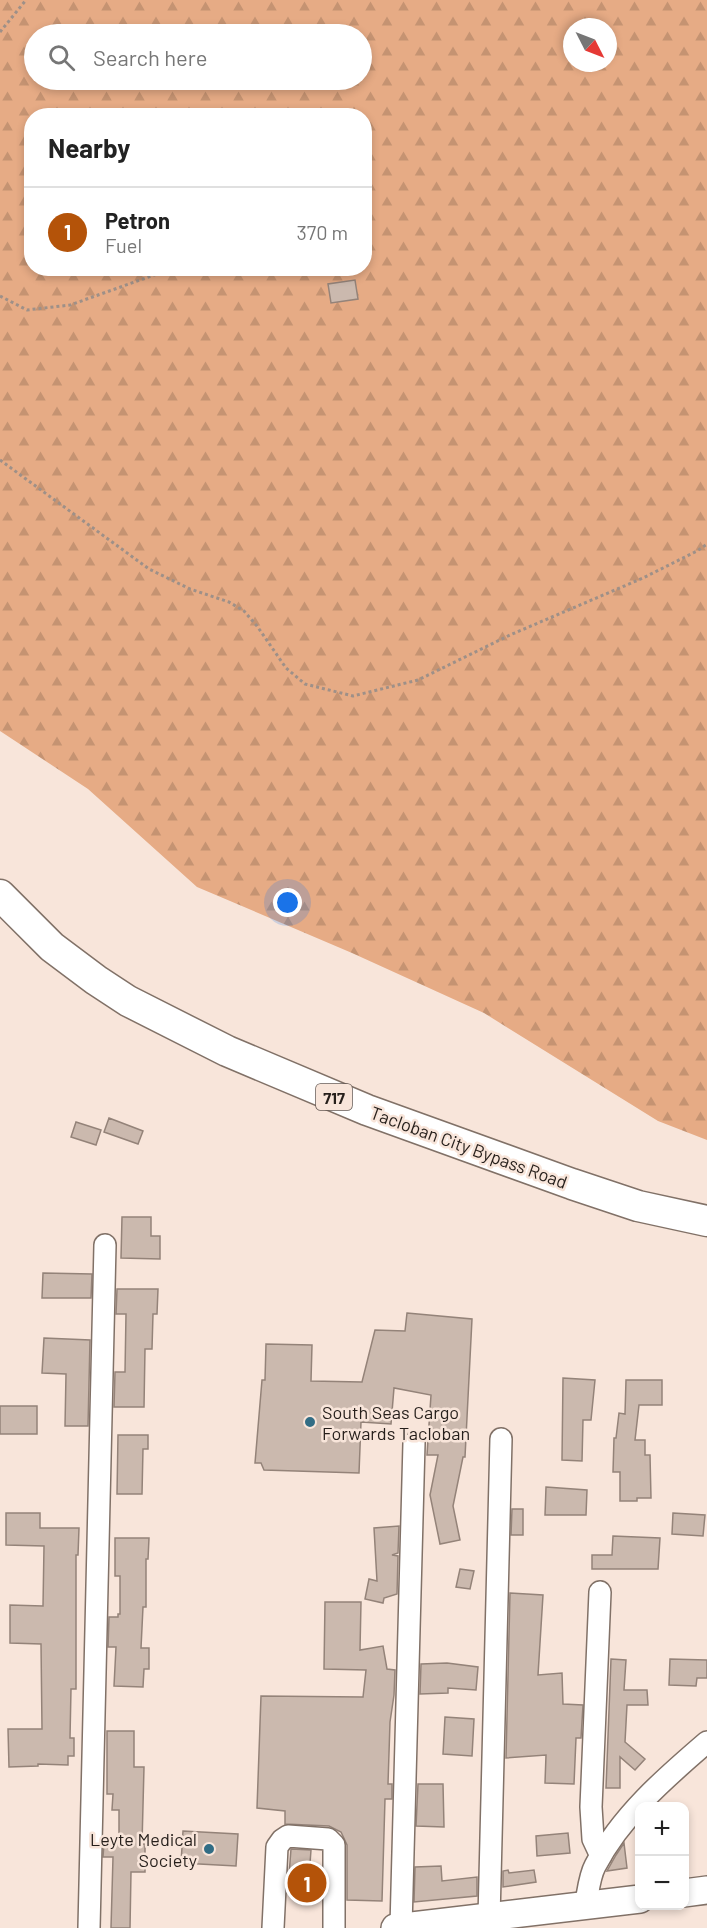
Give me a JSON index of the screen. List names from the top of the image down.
{
  "streets": {
    "highway": ["717", "Tacloban City Bypass Road"]
  },
  "places": ["South Seas Cargo Forwards Tacloban", "Leyte Medical Society"],
  "north": "bottom right",
  "page": {
    "search": "Search here",
    "heading": "Nearby",
    "list": [
      {
        "mark": "1",
        "name": "Petron",
        "note": "Fuel",
        "value": "370 m"
      }
    ],
    "map_buttons": ["+", "−"],
    "pins": "1"
  }
}
